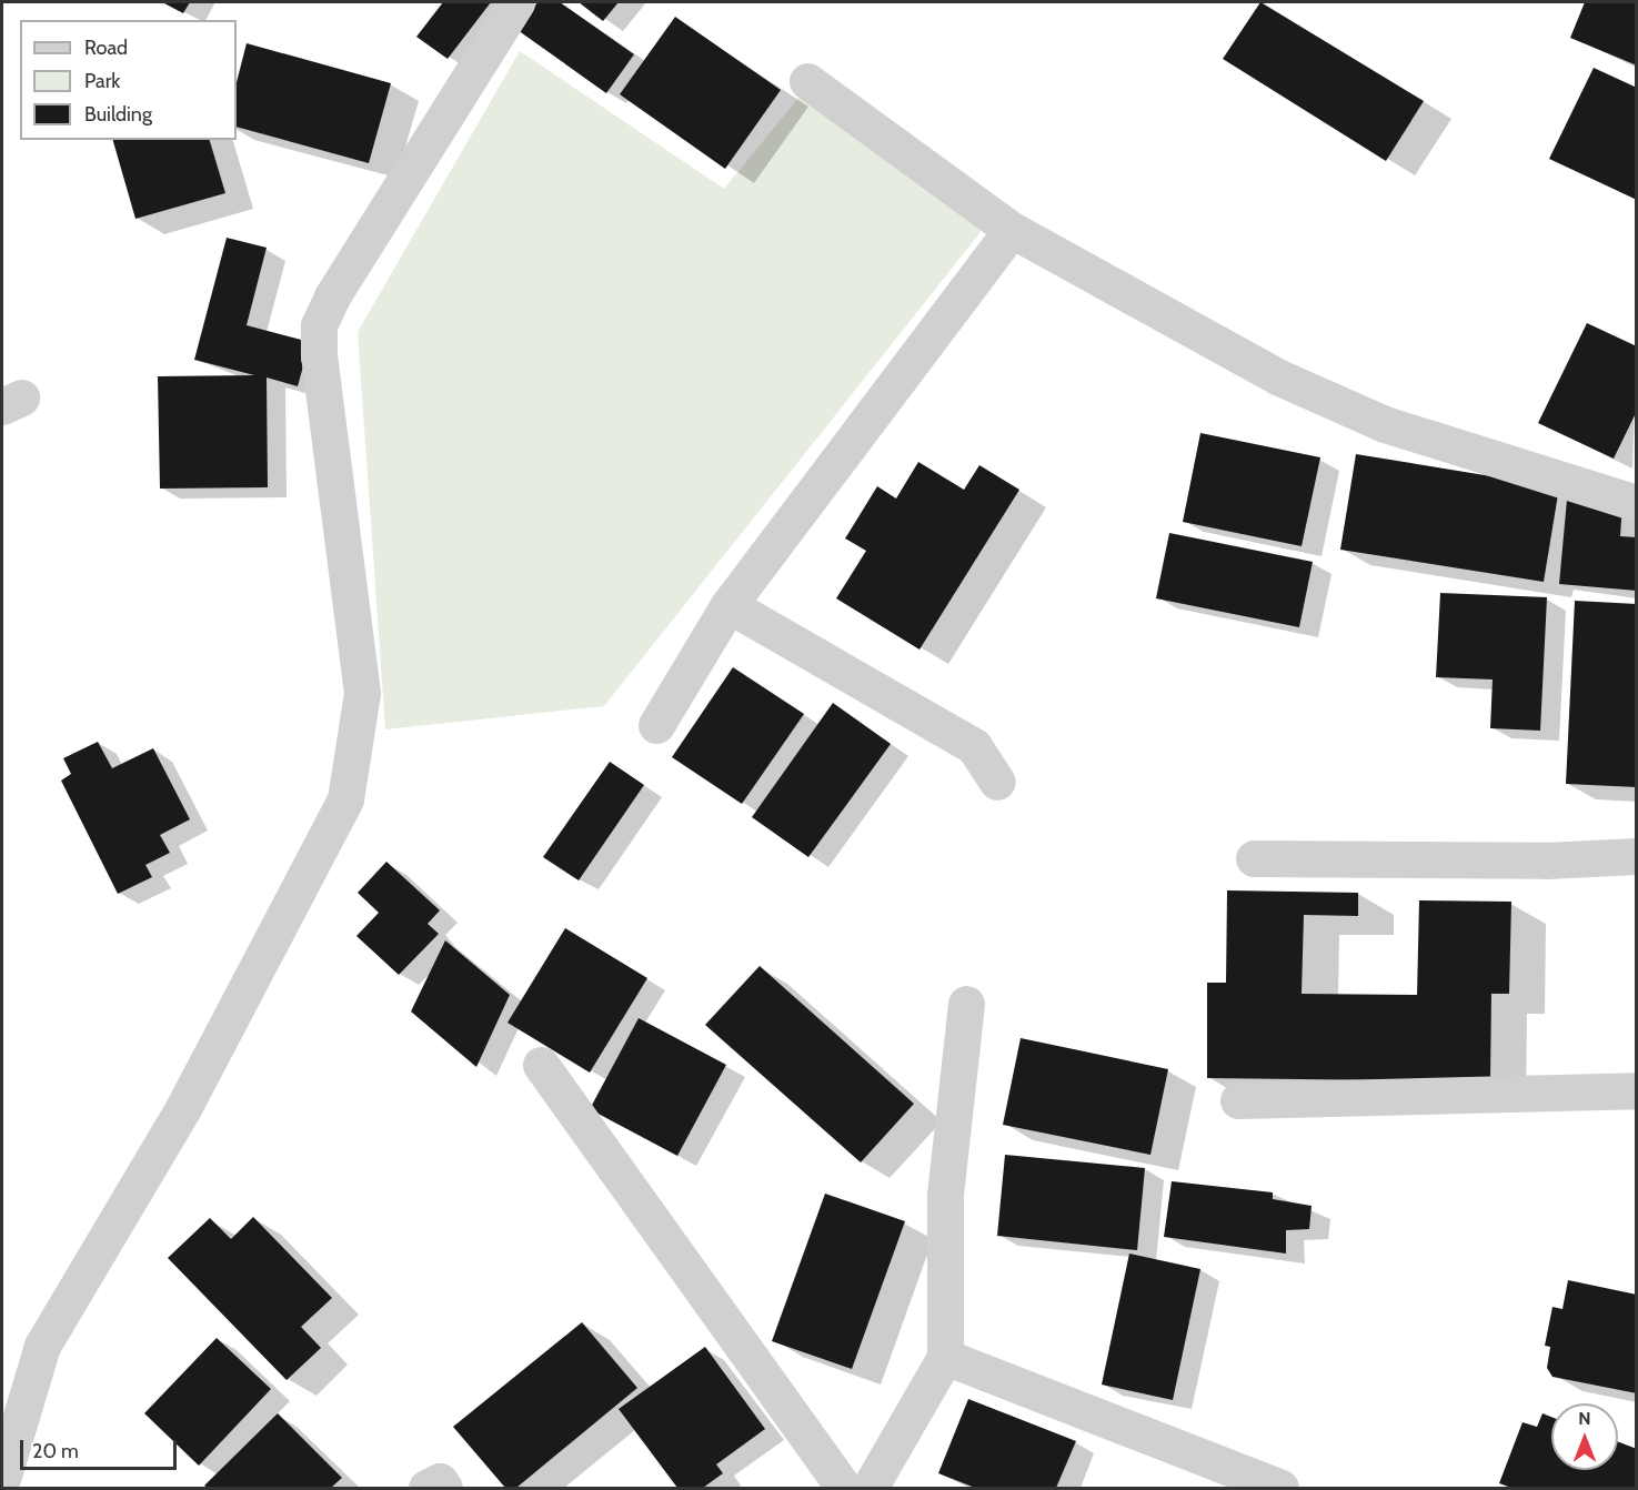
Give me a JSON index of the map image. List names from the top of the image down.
{
  "legend": ["Road", "Park", "Building"],
  "scale_bar": "20 m",
  "north": "top"
}
